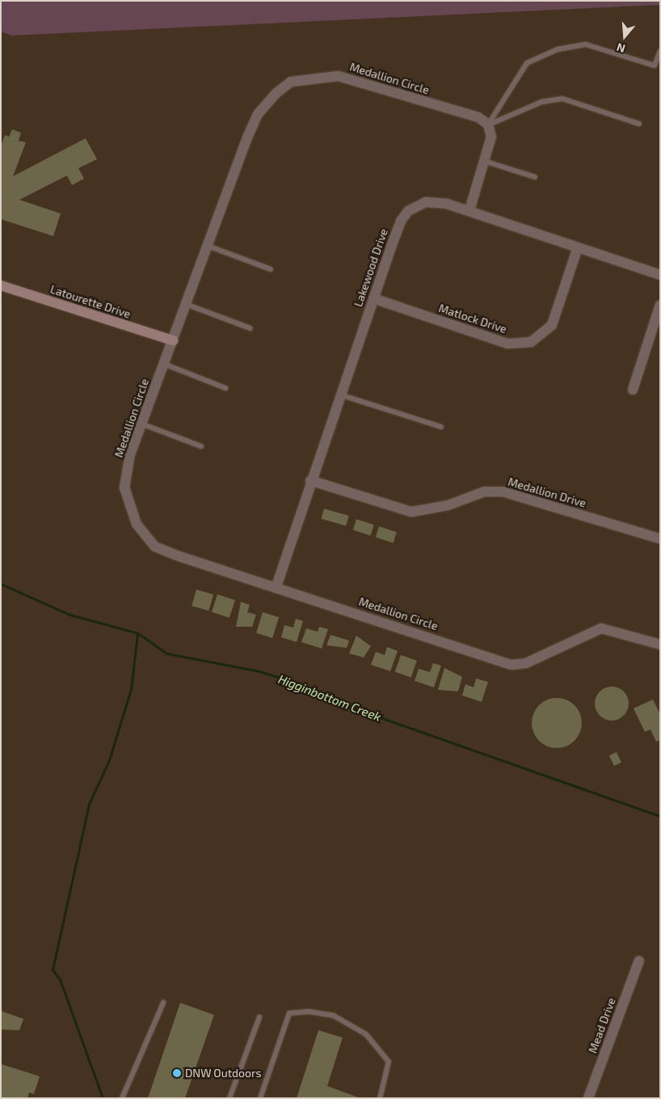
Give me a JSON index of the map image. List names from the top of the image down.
{
  "streets": {
    "street": [
      "Medallion Circle",
      "Lakewood Drive",
      "Latourette Drive",
      "Matlock Drive",
      "Medallion Drive",
      "Mead Drive"
    ]
  },
  "crossings": [
    ["Medallion Circle", "Lakewood Drive"],
    ["Medallion Circle", "Latourette Drive"],
    ["Lakewood Drive", "Matlock Drive"],
    ["Lakewood Drive", "Medallion Drive"]
  ],
  "water": ["Higginbottom Creek"],
  "places": ["DNW Outdoors"],
  "north": "bottom"
}
